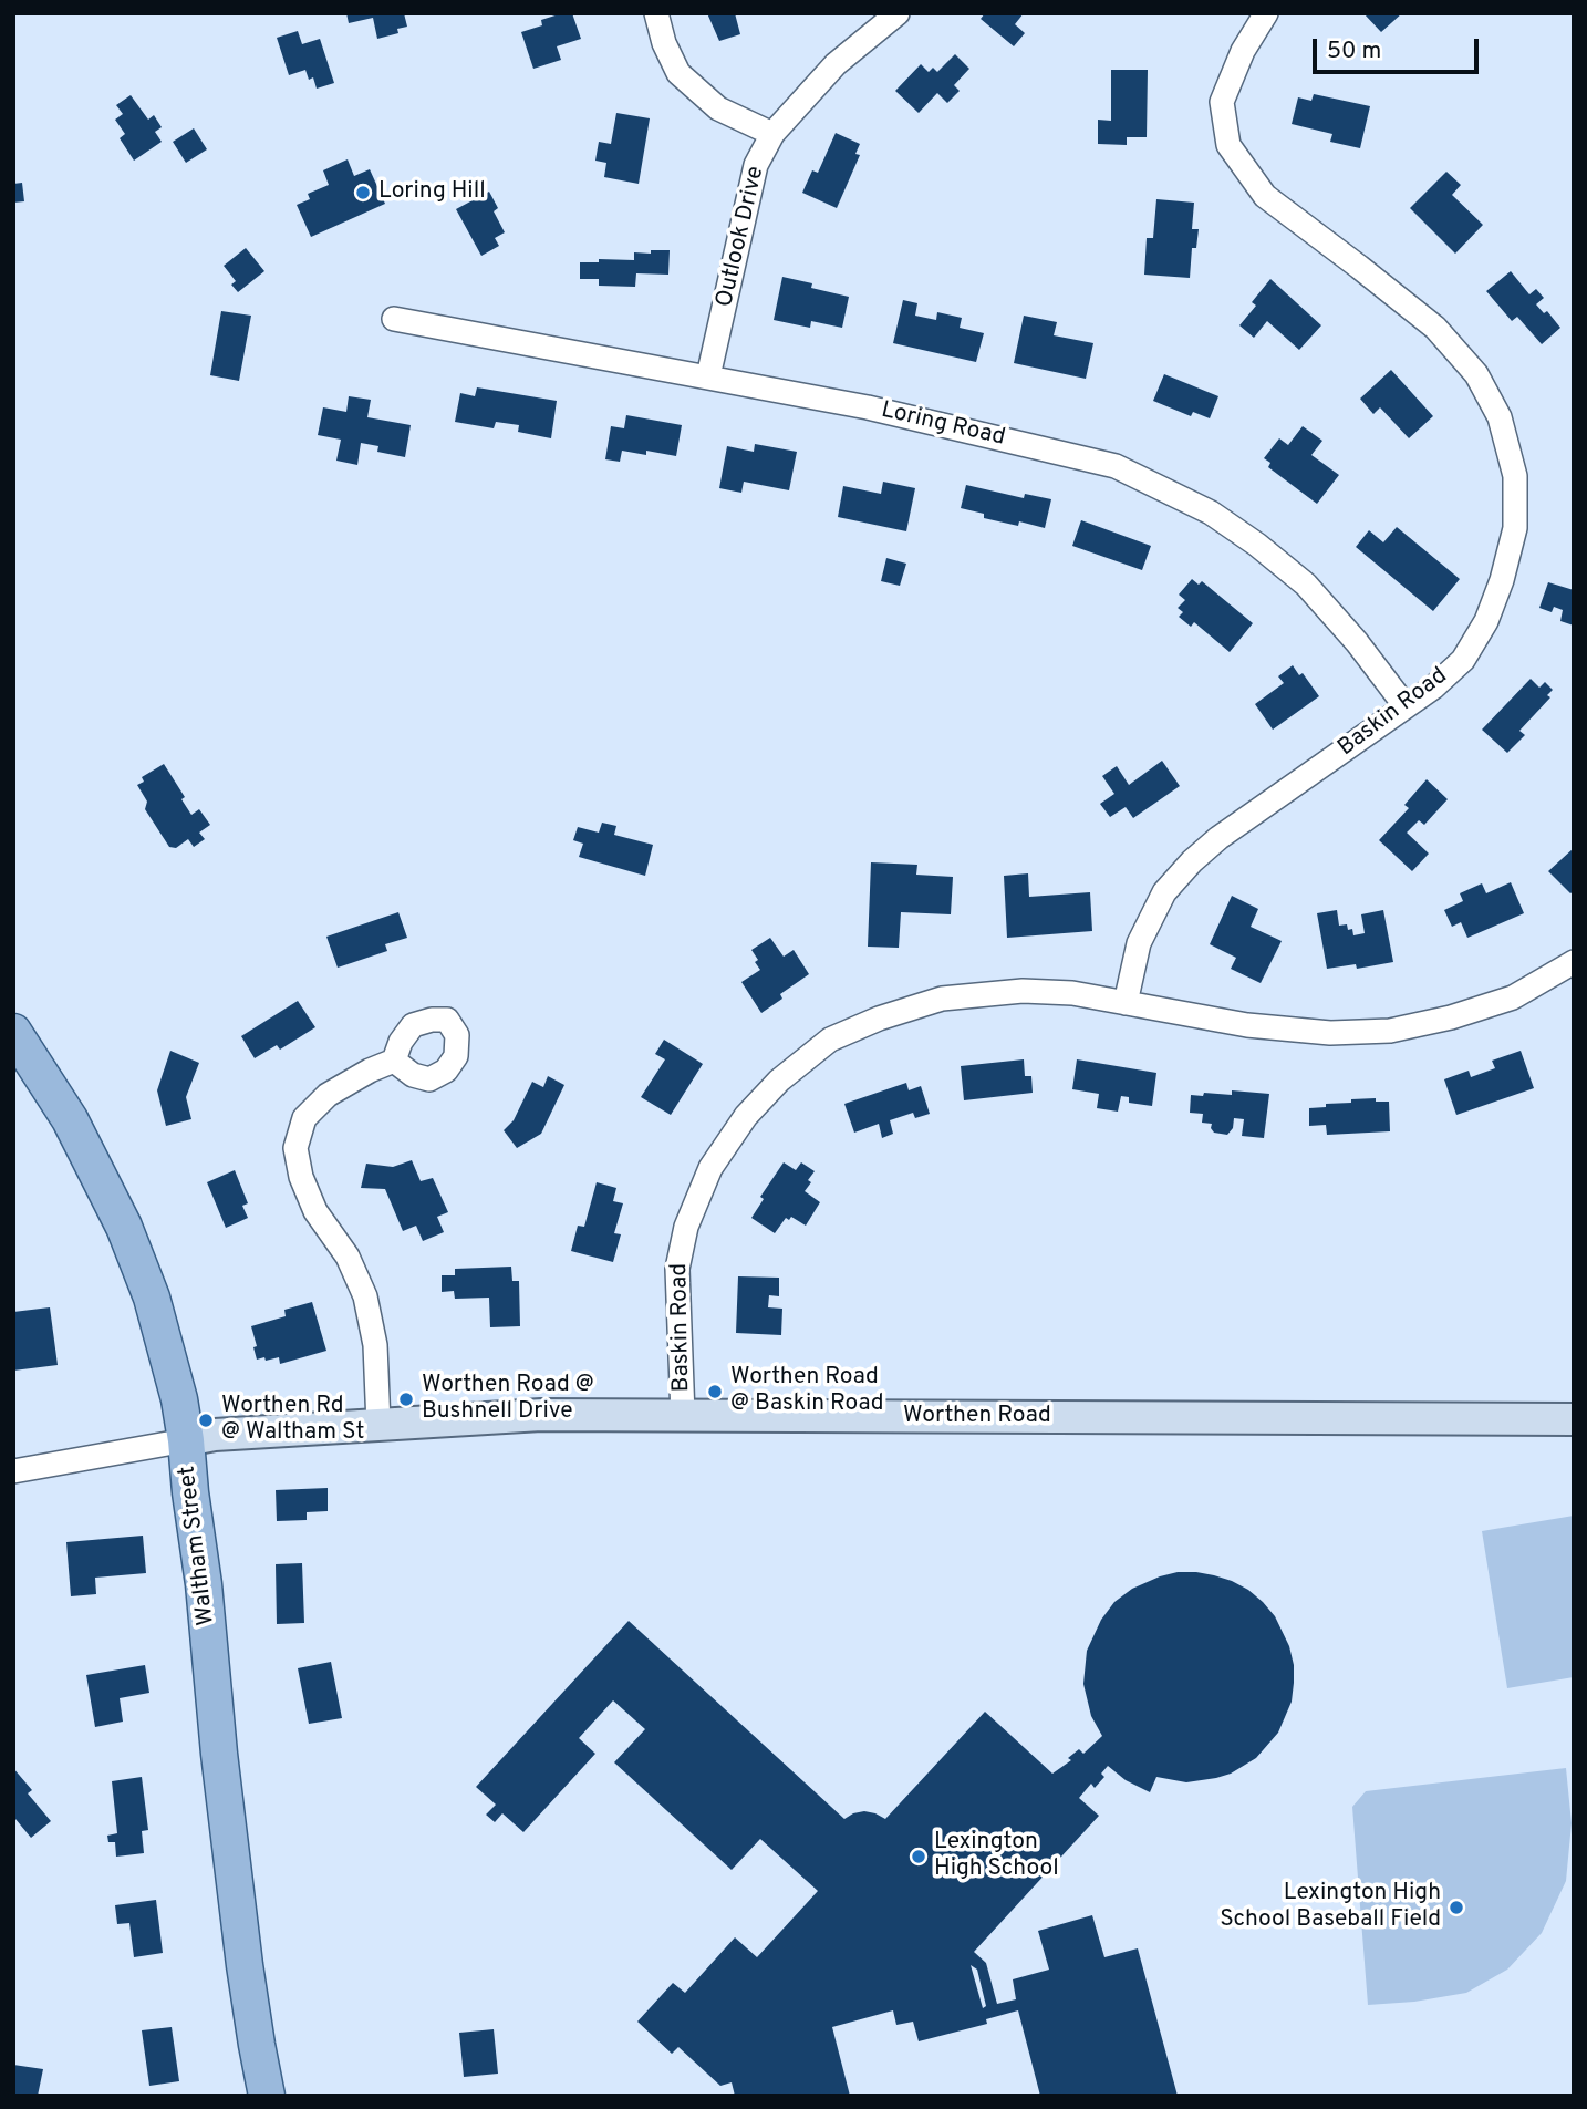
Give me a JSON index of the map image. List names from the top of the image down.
{
  "streets": {
    "main road": ["Worthen Road", "Waltham Street"],
    "street": ["Outlook Drive", "Loring Road", "Baskin Road"]
  },
  "crossings": [
    ["Outlook Drive", "Loring Road"],
    ["Loring Road", "Baskin Road"],
    ["Baskin Road", "Worthen Road"],
    ["Worthen Road", "Waltham Street"]
  ],
  "places": [
    "Loring Hill",
    "Worthen Road @ Baskin Road",
    "Worthen Road @ Bushnell Drive",
    "Worthen Rd @ Waltham St",
    "Lexington High School",
    "Lexington High School Baseball Field"
  ],
  "scale_bar": "50 m"
}
